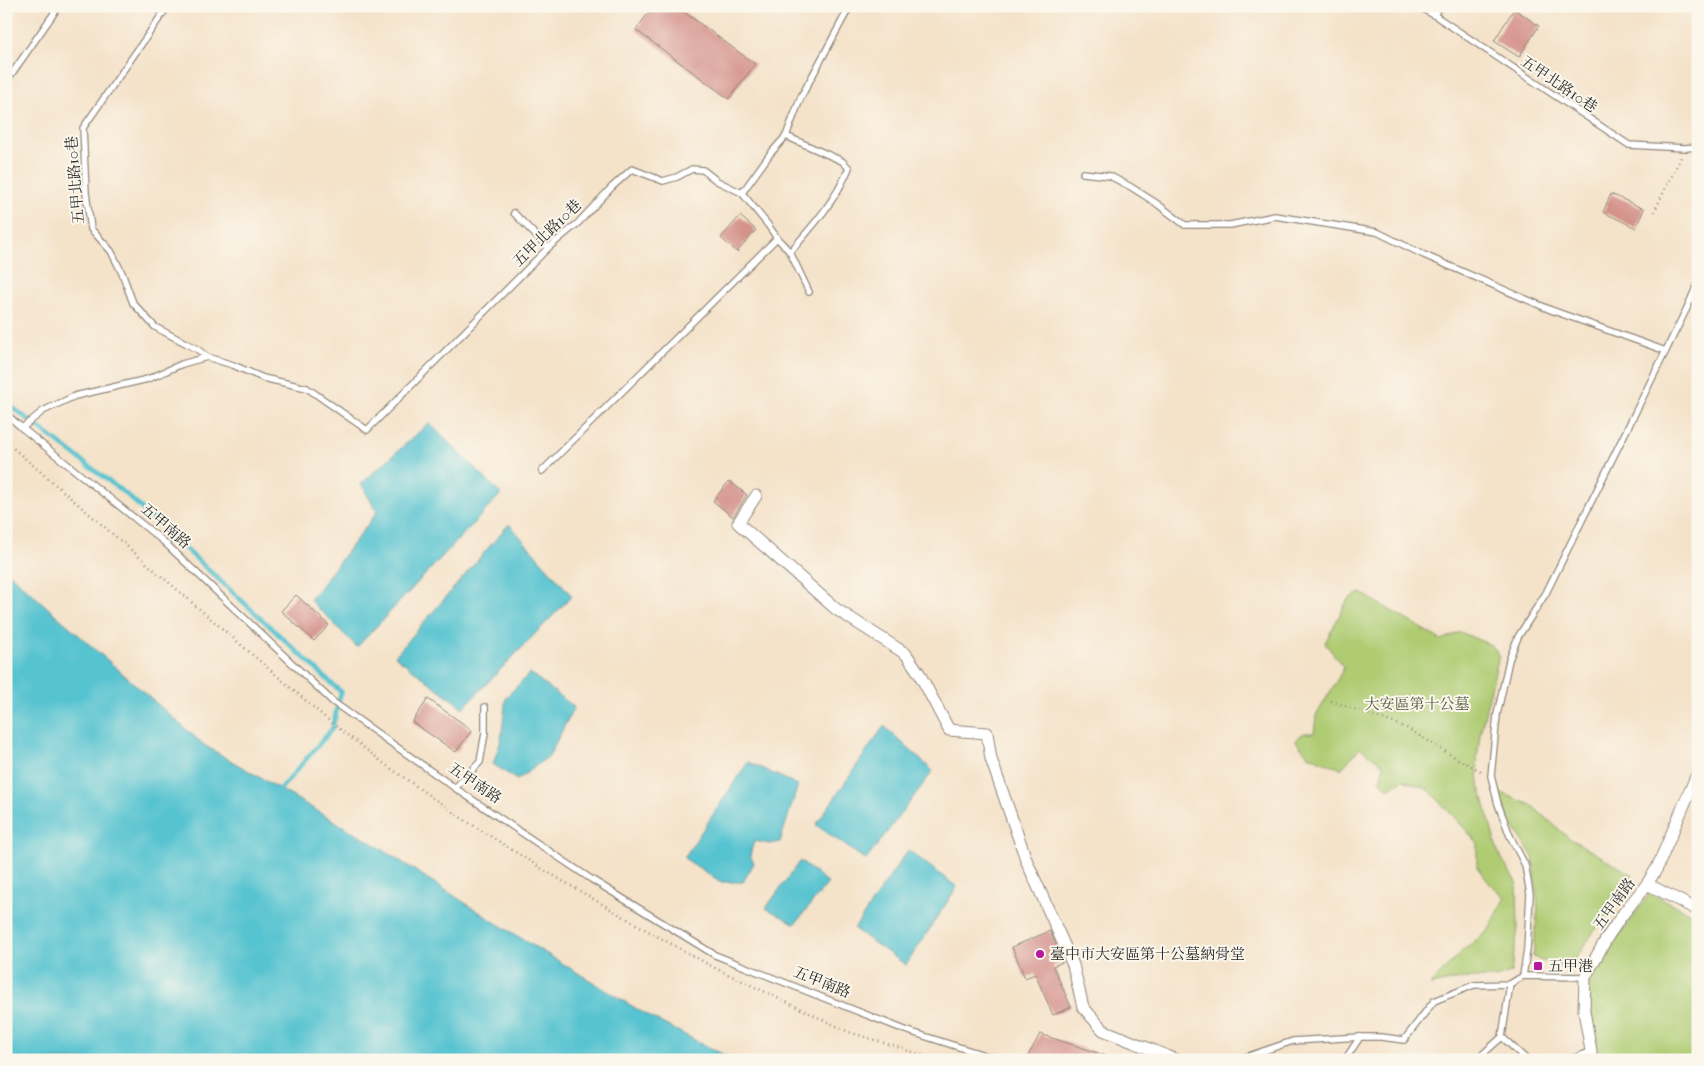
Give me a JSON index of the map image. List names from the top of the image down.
{
  "streets": {
    "street": ["五甲南路"],
    "lane": ["五甲北路10巷"]
  },
  "parks": ["大安區第十公墓"],
  "places": {
    "other": ["臺中市大安區第十公墓納骨堂"],
    "transit": ["五甲港"]
  }
}
